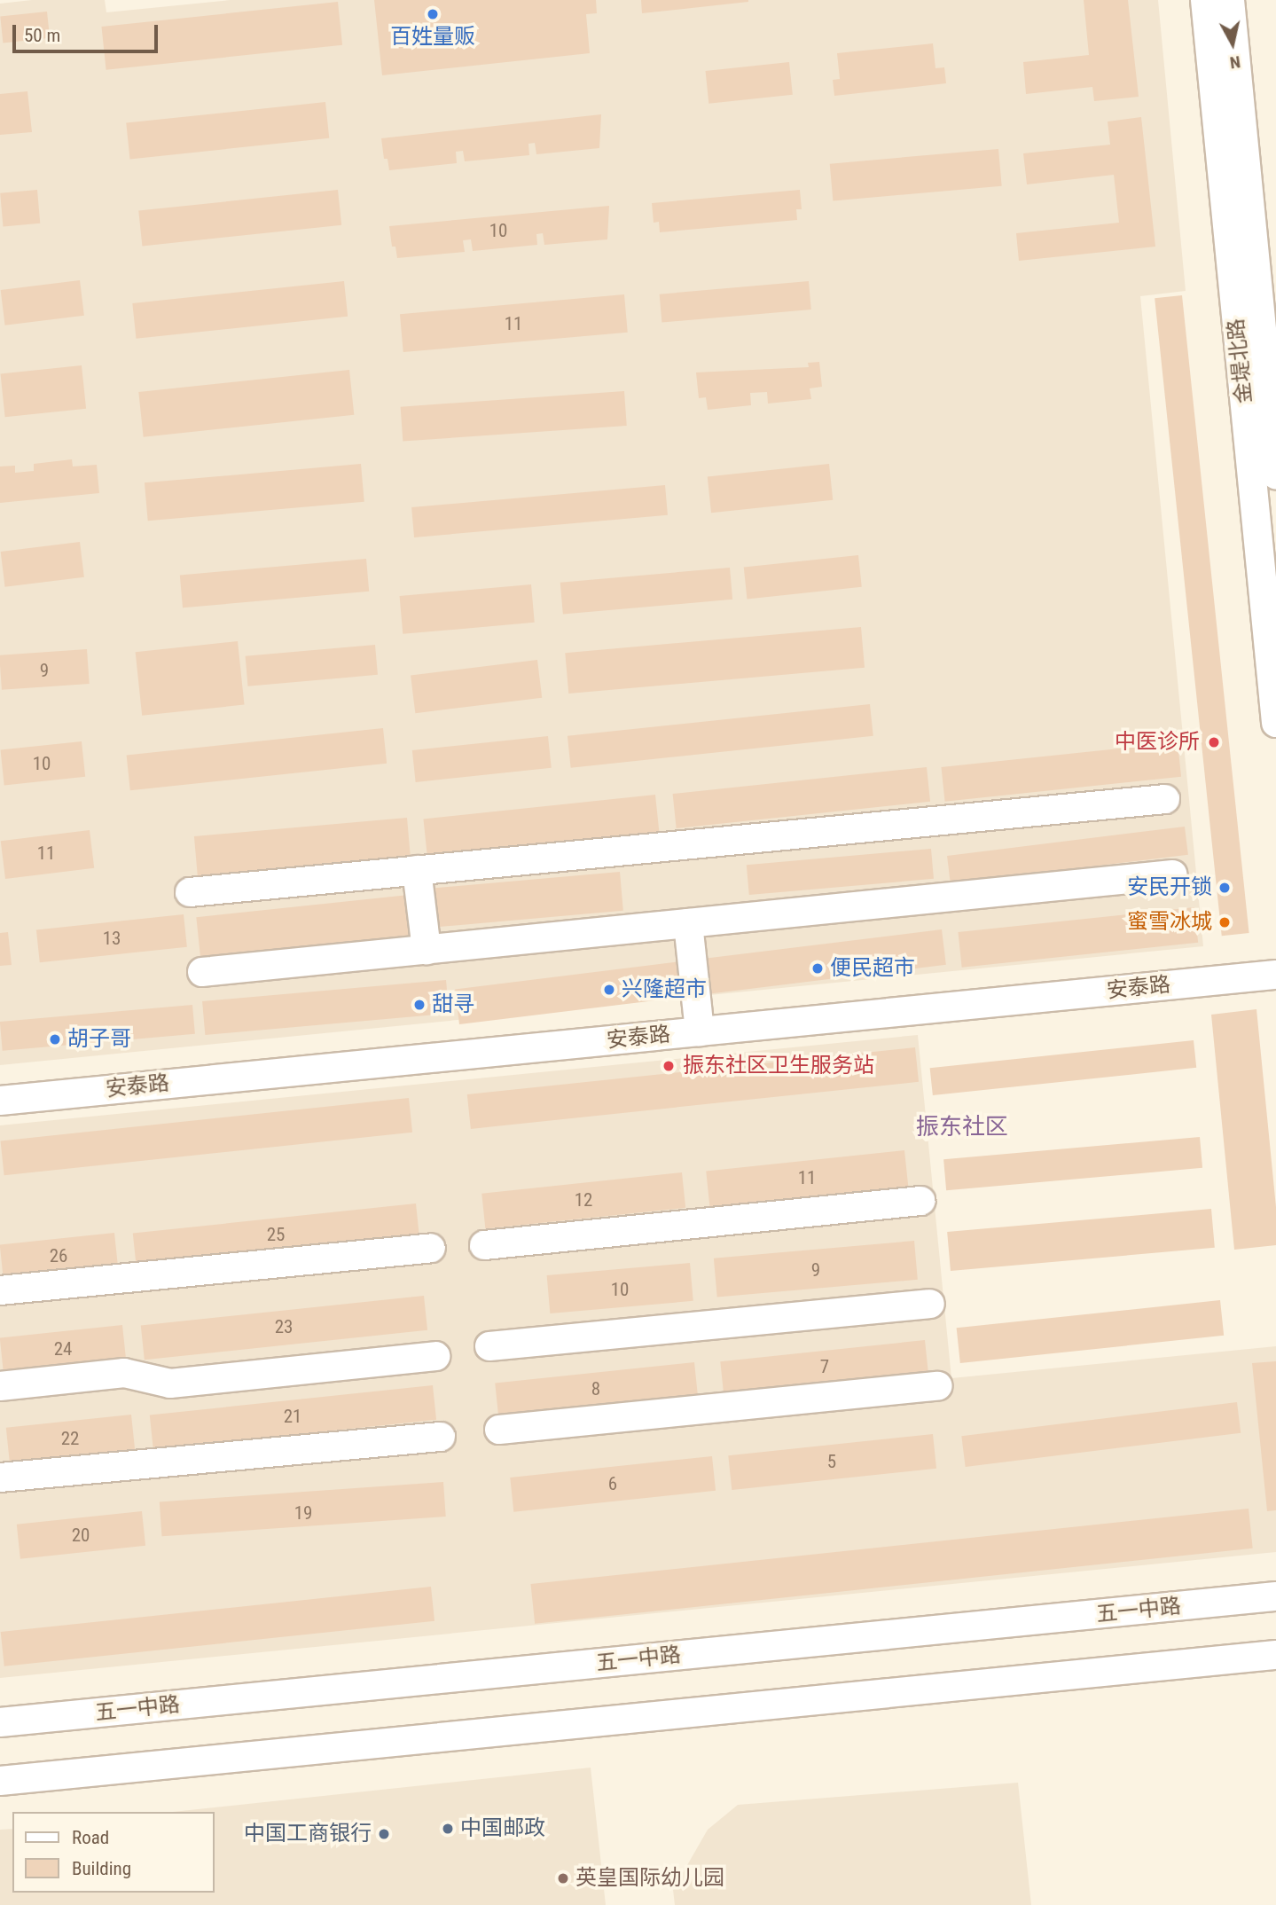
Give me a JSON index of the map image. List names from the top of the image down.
{
  "streets": {
    "street": ["金堤北路", "安泰路", "五一中路"]
  },
  "districts": ["振东社区"],
  "places": [
    "百姓量贩",
    "中医诊所",
    "安民开锁",
    "蜜雪冰城",
    "便民超市",
    "兴隆超市",
    "甜寻",
    "胡子哥",
    "振东社区卫生服务站",
    "中国邮政",
    "中国工商银行",
    "英皇国际幼儿园"
  ],
  "house_numbers": [
    "10",
    "11",
    "9",
    "10",
    "11",
    "13",
    "11",
    "12",
    "25",
    "26",
    "9",
    "10",
    "23",
    "24",
    "7",
    "8",
    "21",
    "22",
    "5",
    "6",
    "19",
    "20"
  ],
  "legend": ["Road", "Building"],
  "scale_bar": "50 m",
  "north": "bottom"
}
